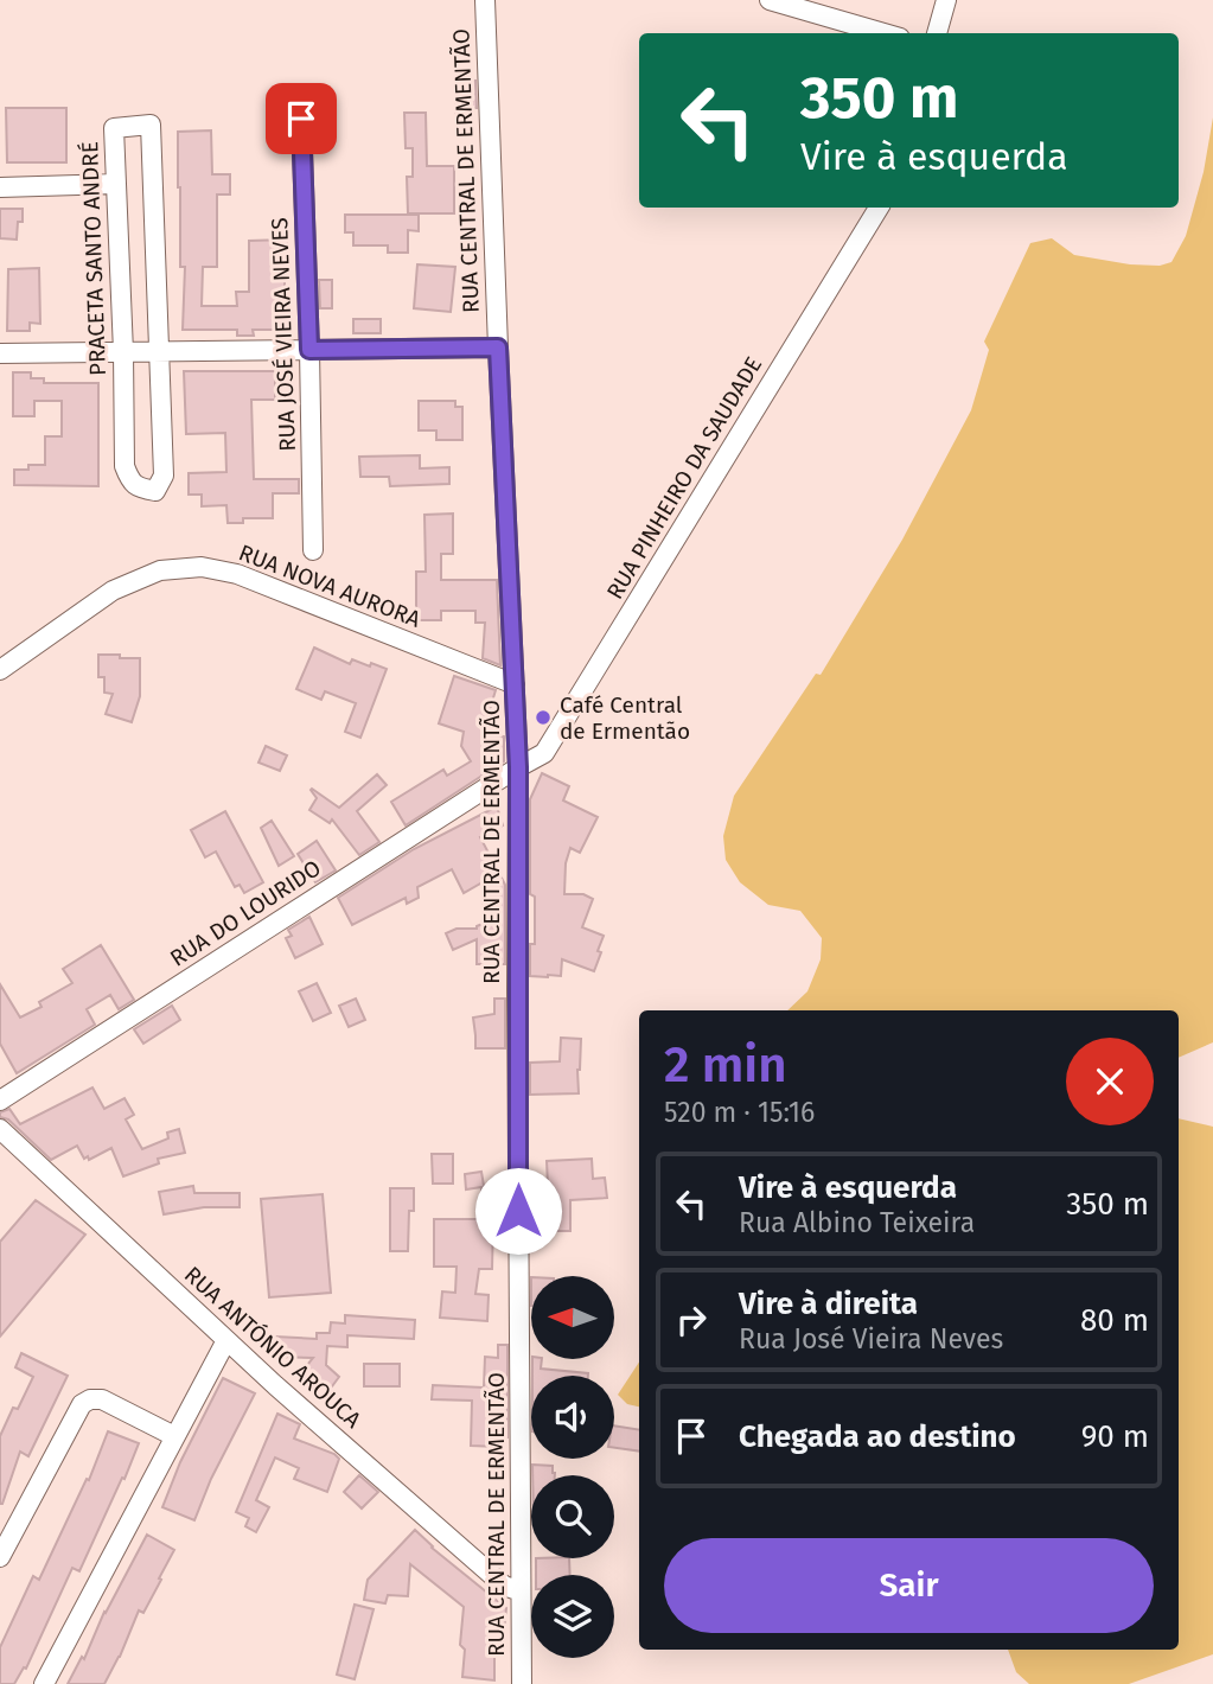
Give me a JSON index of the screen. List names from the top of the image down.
{
  "streets": {
    "street": [
      "RUA CENTRAL DE ERMENTÃO",
      "PRACETA SANTO ANDRÉ",
      "RUA JOSÉ VIEIRA NEVES",
      "RUA PINHEIRO DA SAUDADE",
      "RUA NOVA AURORA",
      "RUA DO LOURIDO",
      "RUA ANTÓNIO AROUCA"
    ]
  },
  "crossings": [
    ["RUA CENTRAL DE ERMENTÃO", "RUA PINHEIRO DA SAUDADE"],
    ["RUA CENTRAL DE ERMENTÃO", "RUA NOVA AURORA"],
    ["RUA CENTRAL DE ERMENTÃO", "RUA DO LOURIDO"],
    ["RUA CENTRAL DE ERMENTÃO", "RUA ANTÓNIO AROUCA"],
    ["RUA PINHEIRO DA SAUDADE", "RUA DO LOURIDO"]
  ],
  "places": ["Café Central de Ermentão"],
  "north": "left",
  "page": {
    "turn": ["350 m", "Vire à esquerda"],
    "heading": ["2 min", "520 m · 15:16"],
    "list": [
      {
        "name": "Vire à esquerda",
        "note": "Rua Albino Teixeira",
        "value": "350 m"
      },
      {
        "name": "Vire à direita",
        "note": "Rua José Vieira Neves",
        "value": "80 m"
      },
      {
        "name": "Chegada ao destino",
        "value": "90 m"
      }
    ],
    "buttons": "Sair"
  }
}
